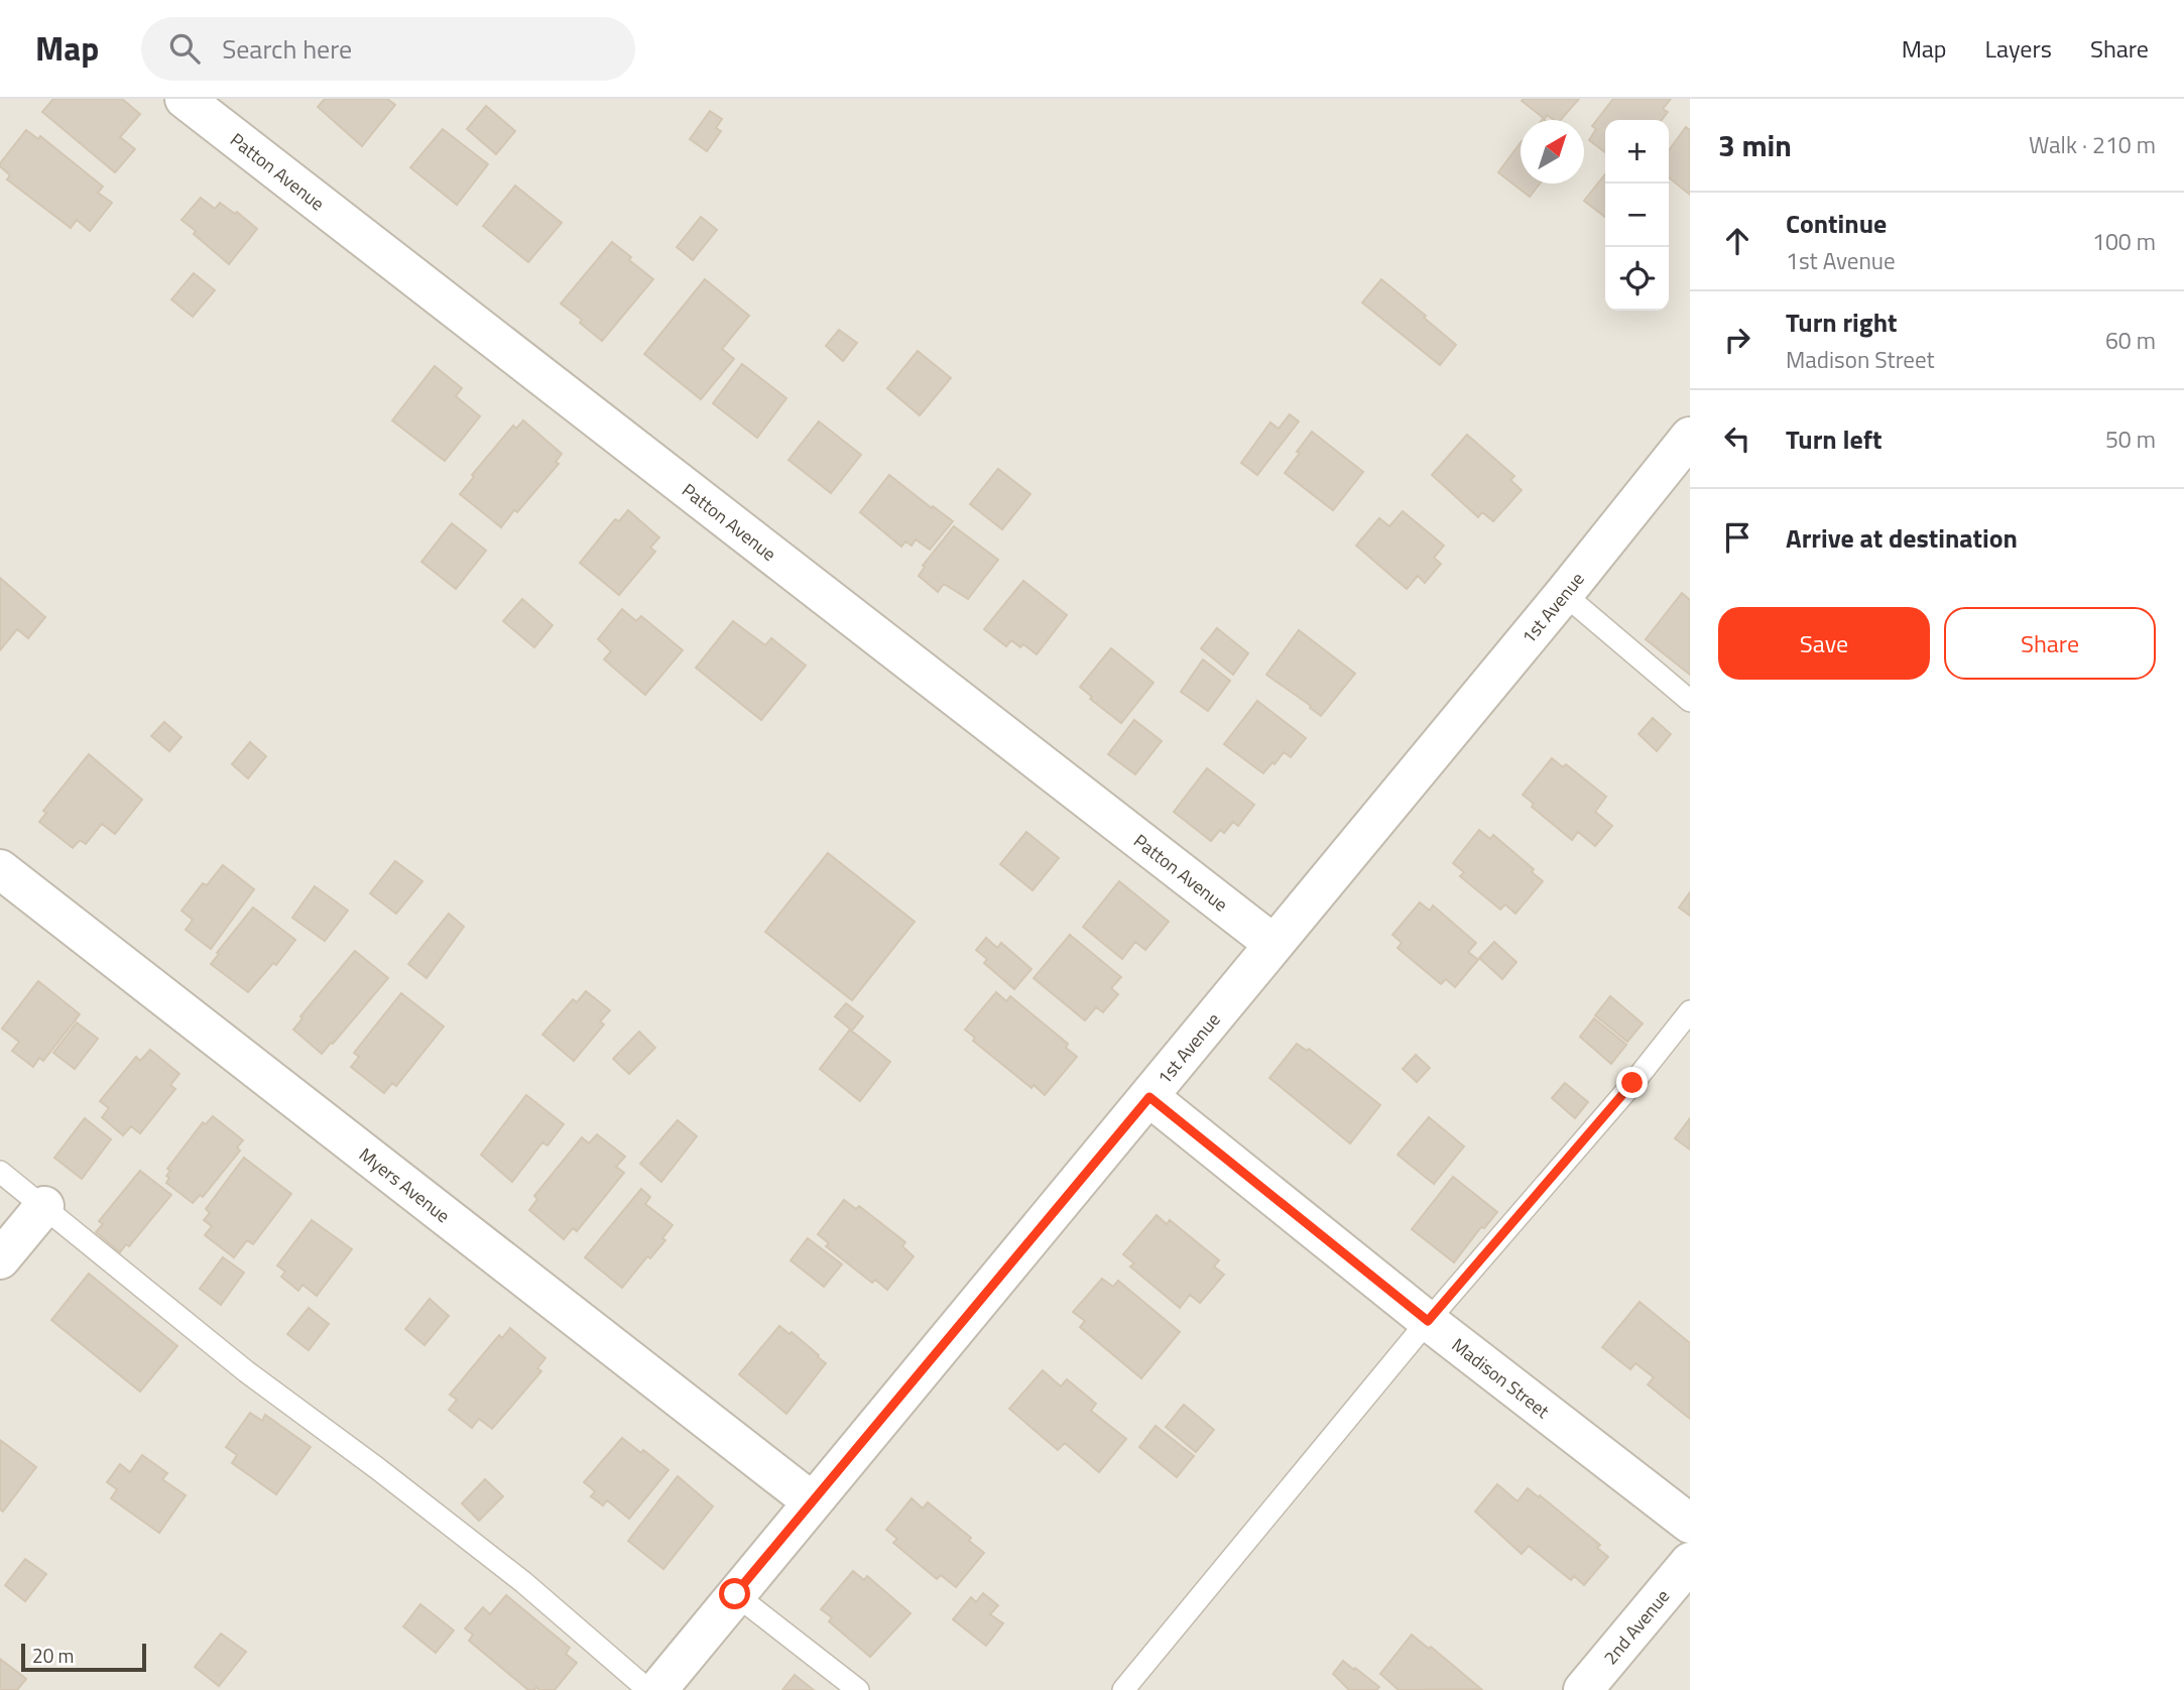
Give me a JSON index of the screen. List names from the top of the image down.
{
  "streets": {
    "street": [
      "Patton Avenue",
      "1st Avenue",
      "Myers Avenue",
      "Madison Street",
      "2nd Avenue"
    ]
  },
  "crossings": [
    ["Patton Avenue", "1st Avenue"],
    ["1st Avenue", "Myers Avenue"],
    ["1st Avenue", "Madison Street"]
  ],
  "scale_bar": "20 m",
  "north": "top right",
  "page": {
    "header": "Map",
    "search": "Search here",
    "nav": ["Map", "Layers", "Share"],
    "heading": ["3 min", "Walk · 210 m"],
    "map_buttons": ["+", "−"],
    "list": [
      ["Continue", "1st Avenue", "100 m"],
      ["Turn right", "Madison Street", "60 m"],
      ["Turn left", "50 m"],
      "Arrive at destination"
    ],
    "buttons": ["Save", "Share"],
    "scale": "20 m"
  }
}
